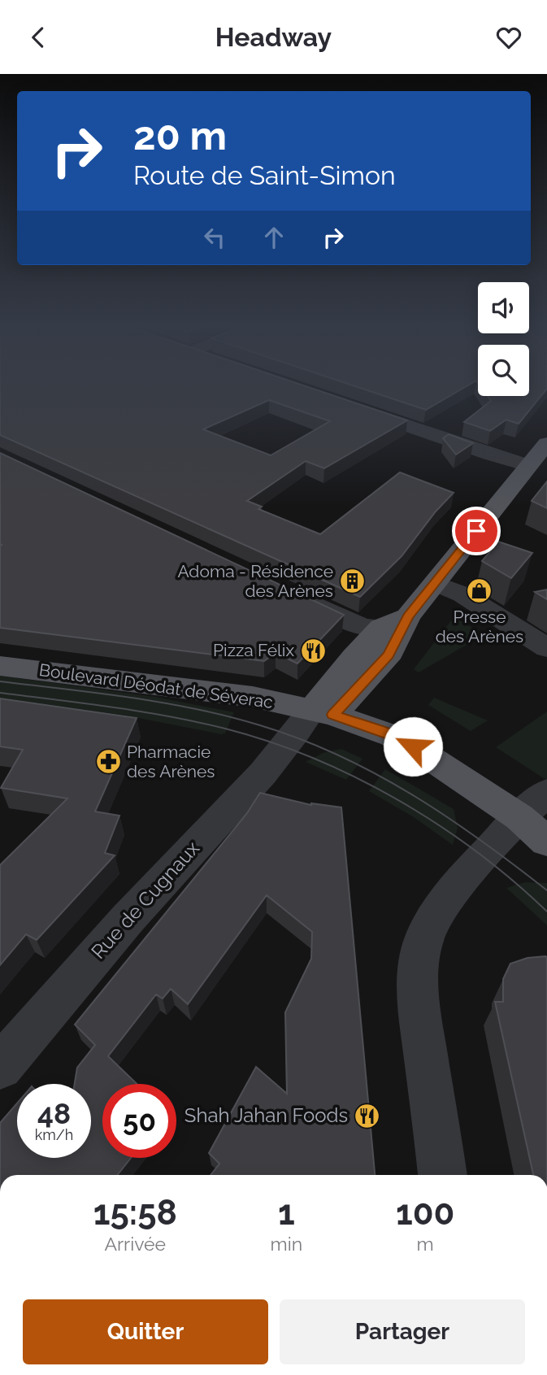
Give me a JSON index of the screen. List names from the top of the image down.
{
  "streets": {
    "main road": ["Boulevard Déodat de Séverac"],
    "street": ["Rue de Cugnaux"]
  },
  "crossings": [
    ["Boulevard Déodat de Séverac", "Rue de Cugnaux"]
  ],
  "places": {
    "building": ["Adoma - Résidence des Arènes"],
    "shop": ["Presse des Arènes"],
    "restaurant": ["Pizza Félix", "Shah Jahan Foods"],
    "pharmacy": ["Pharmacie des Arènes"]
  },
  "page": {
    "header": "Headway",
    "turn": ["20 m", "Route de Saint-Simon"],
    "speed": "48 km/h",
    "limit": "50",
    "eta": [
      "15:58",
      "Arrivée",
      "1",
      "min",
      "100",
      "m"
    ],
    "buttons": ["Quitter", "Partager"]
  }
}
